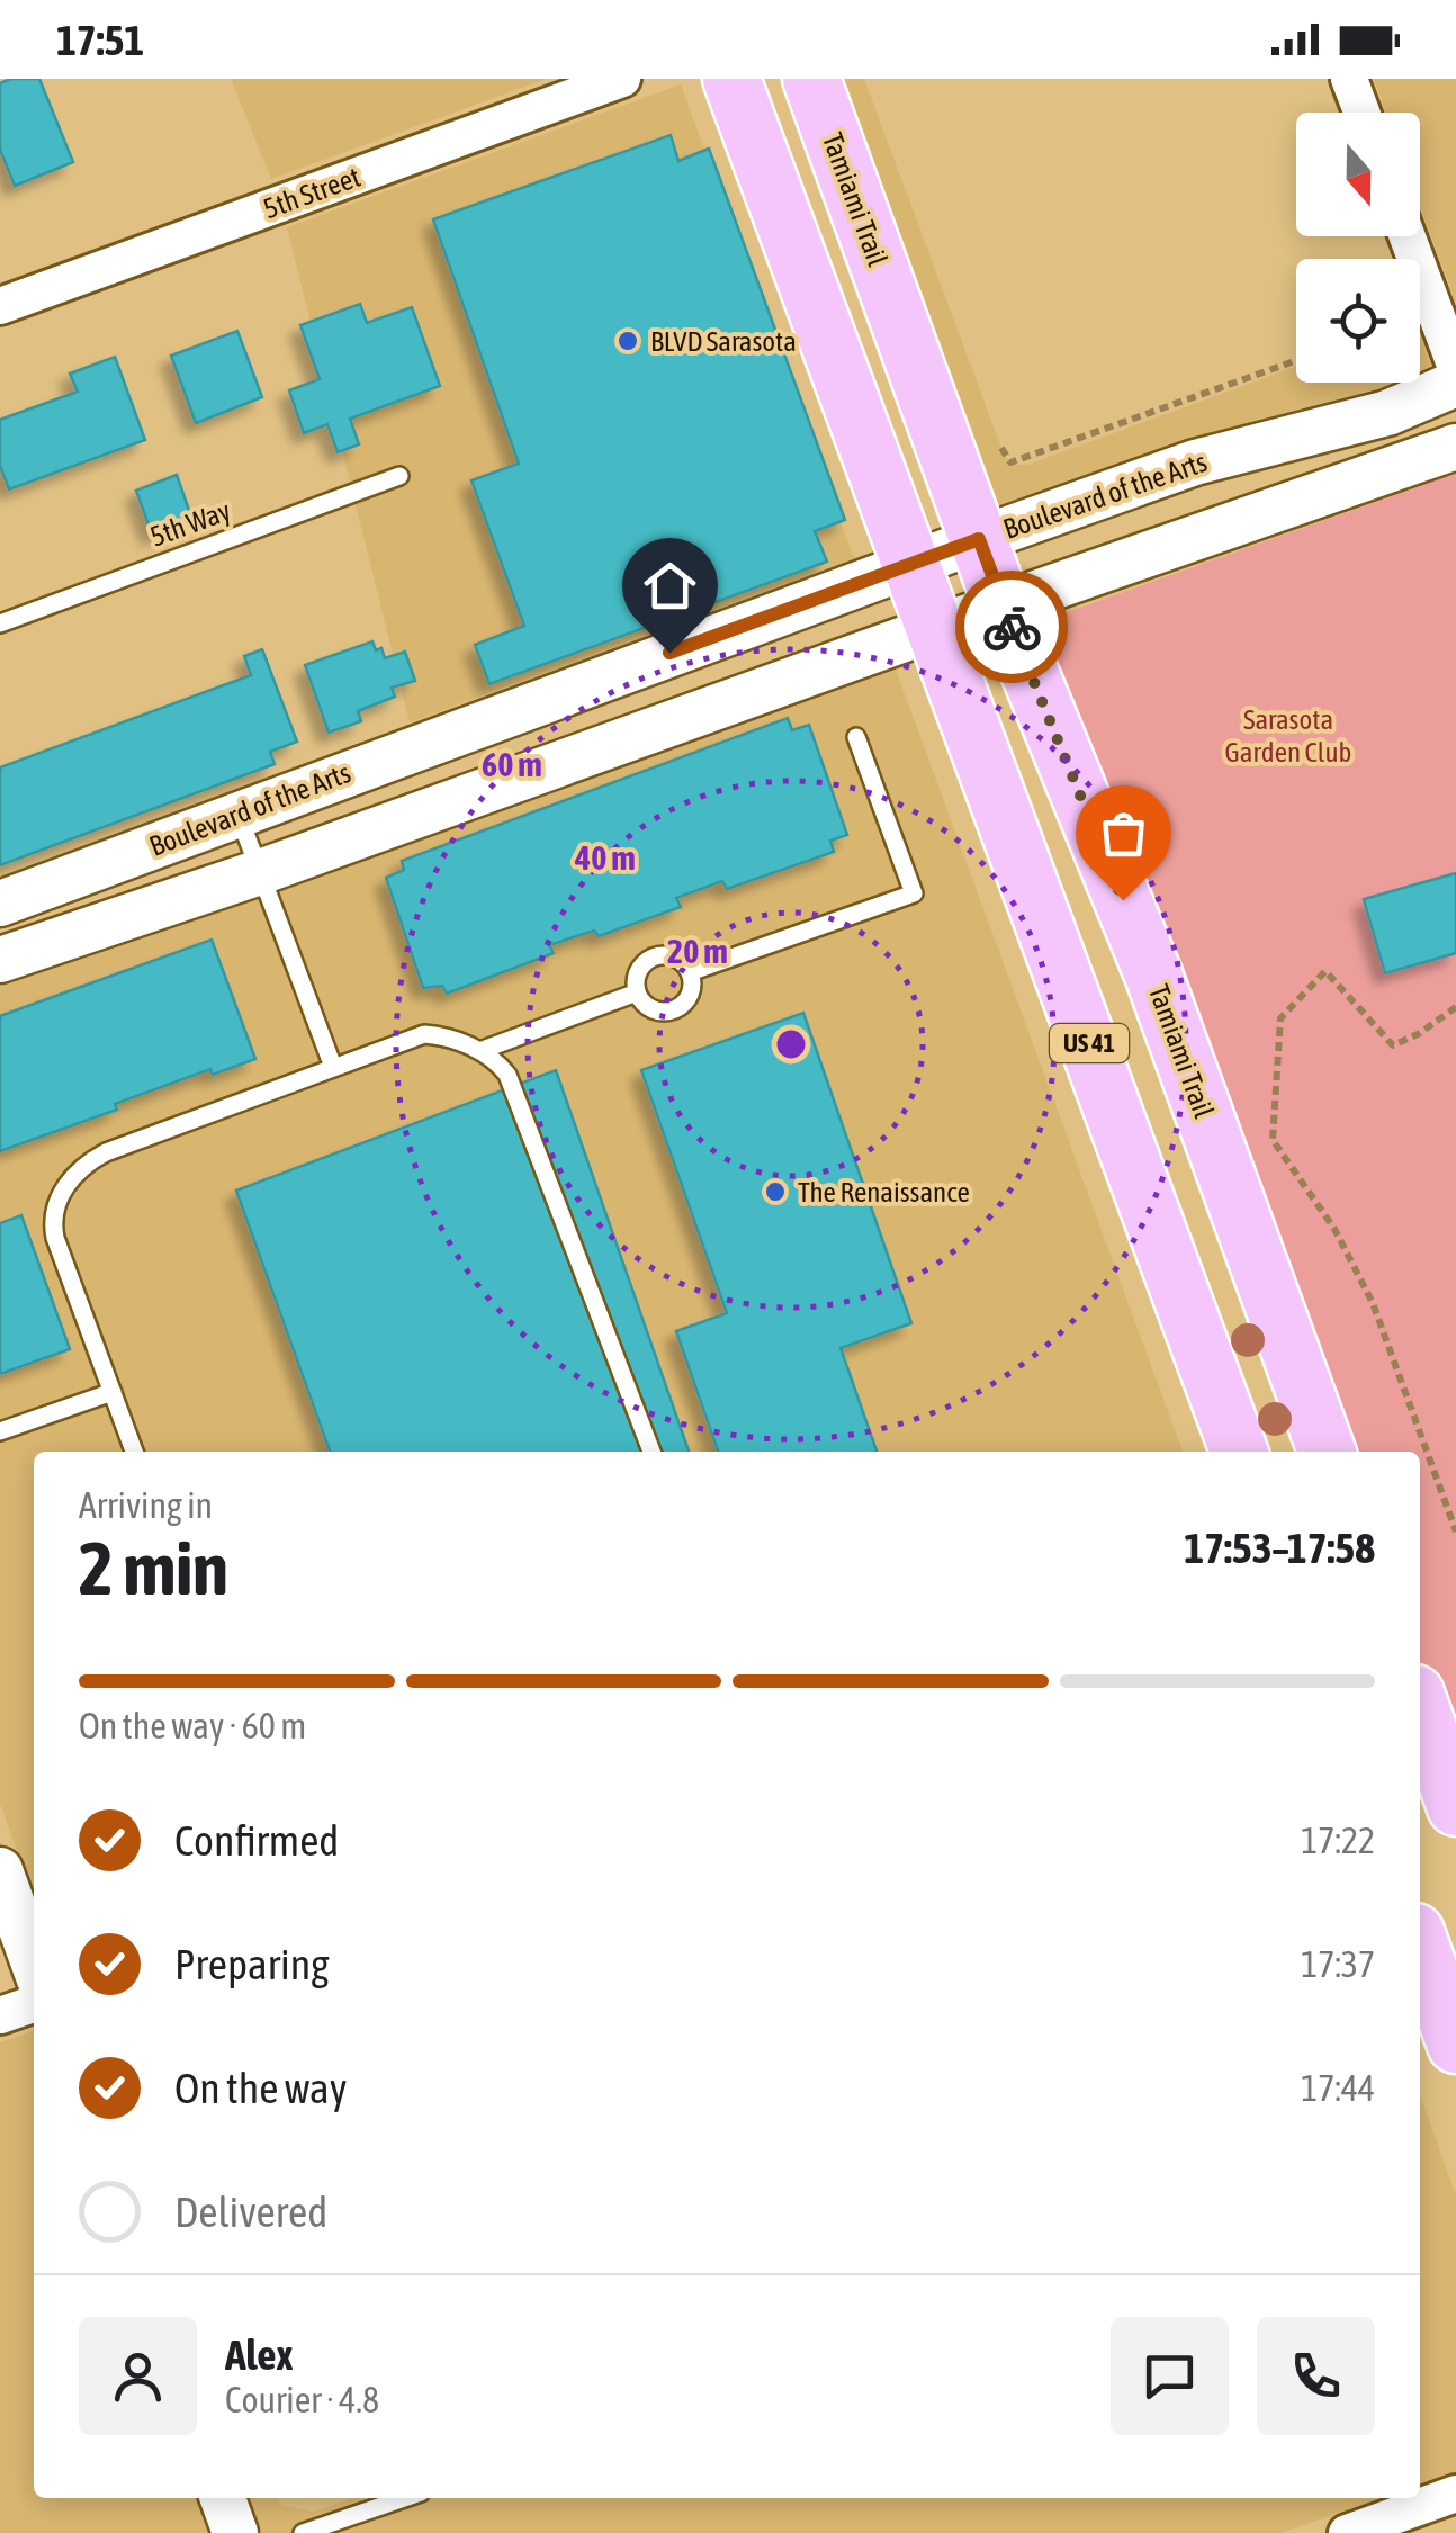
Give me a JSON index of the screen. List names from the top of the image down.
{
  "streets": {
    "main road": ["Tamiami Trail", "US 41"],
    "street": ["5th Street", "Boulevard of the Arts"],
    "lane": ["5th Way"]
  },
  "crossings": [
    ["Tamiami Trail", "Boulevard of the Arts"],
    ["Boulevard of the Arts", "US 41"]
  ],
  "parks": ["Sarasota Garden Club"],
  "places": ["BLVD Sarasota", "The Renaissance"],
  "north": "bottom",
  "page": {
    "status": "17:51",
    "heading": ["2 min", "Arriving in", "17:53–17:58"],
    "panel": ["Alex", "Courier · 4.8"],
    "bar": "On the way · 60 m",
    "list": [
      ["Confirmed", "17:22"],
      ["Preparing", "17:37"],
      ["On the way", "17:44"],
      "Delivered"
    ]
  },
  "rings": ["60 m", "40 m", "20 m"]
}
